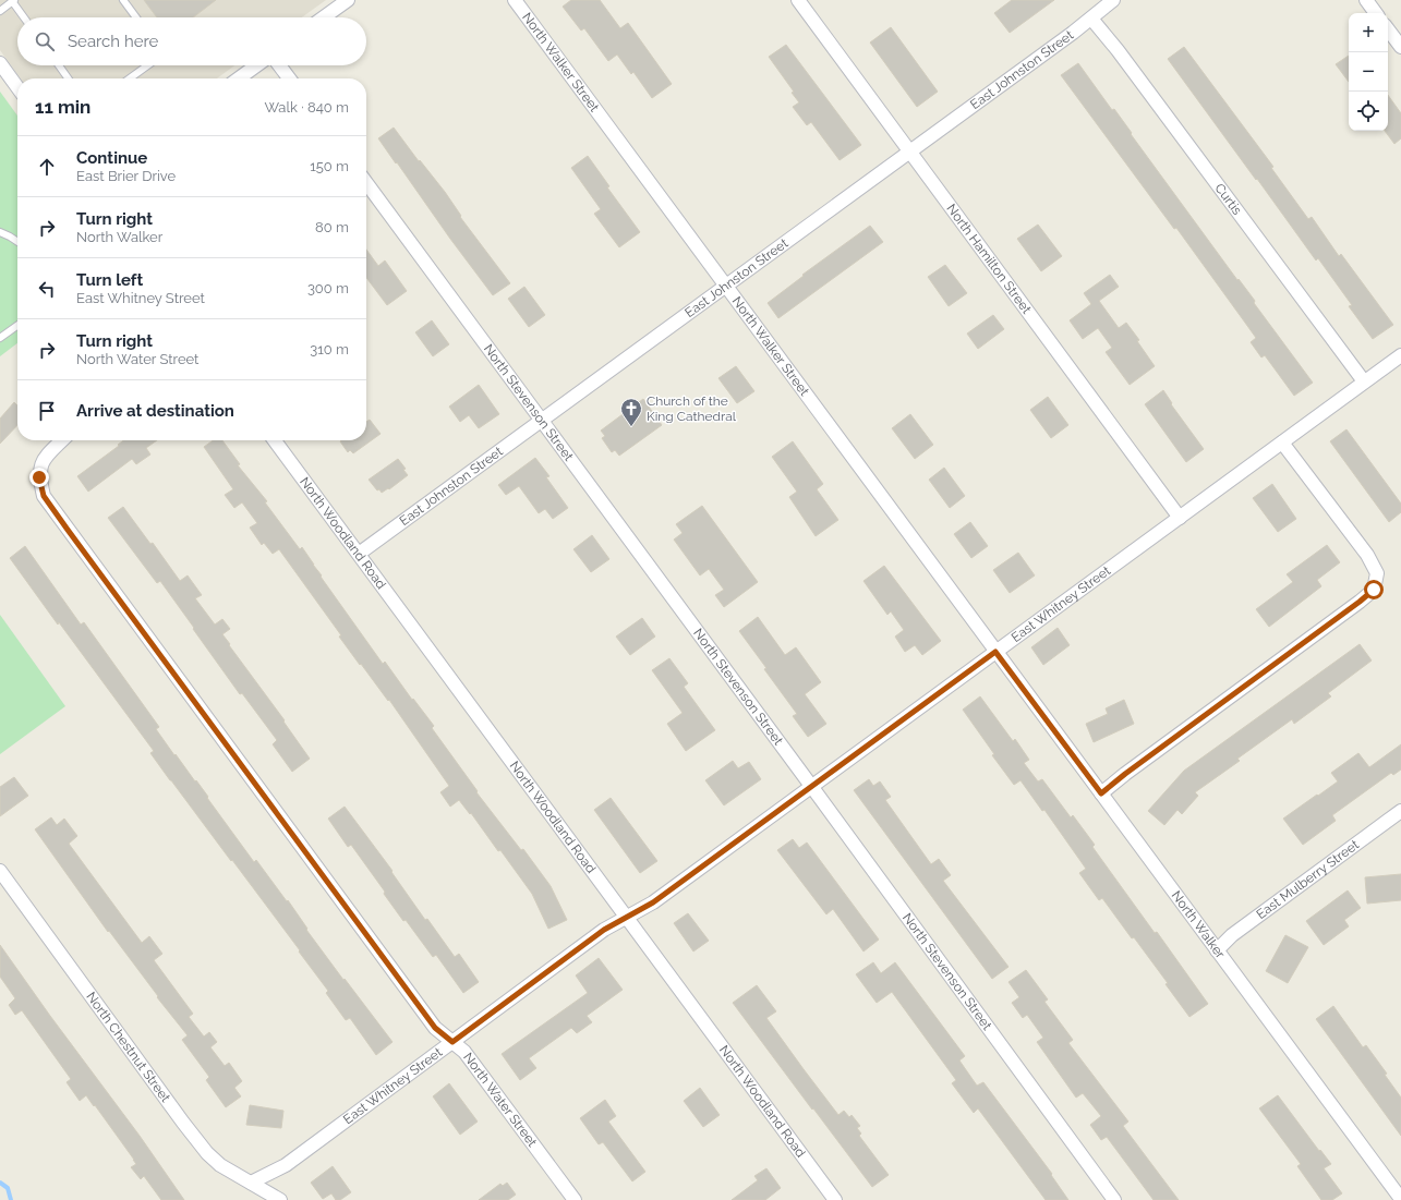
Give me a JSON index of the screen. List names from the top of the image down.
{
  "streets": {
    "street": [
      "North Walker Street",
      "East Johnston Street",
      "Curtis",
      "North Hamilton Street",
      "North Stevenson Street",
      "North Woodland Road",
      "East Whitney Street",
      "East Mulberry Street",
      "North Walker",
      "North Chestnut Street",
      "North Water Street"
    ]
  },
  "crossings": [
    ["North Walker Street", "East Johnston Street"],
    ["North Walker Street", "East Whitney Street"],
    ["North Walker Street", "North Walker"],
    ["East Johnston Street", "Curtis"],
    ["East Johnston Street", "North Hamilton Street"],
    ["East Johnston Street", "North Stevenson Street"],
    ["East Johnston Street", "North Woodland Road"],
    ["Curtis", "East Whitney Street"],
    ["North Hamilton Street", "East Whitney Street"],
    ["North Stevenson Street", "East Whitney Street"],
    ["North Woodland Road", "East Whitney Street"],
    ["East Whitney Street", "North Walker"],
    ["East Whitney Street", "North Chestnut Street"],
    ["East Whitney Street", "North Water Street"],
    ["East Mulberry Street", "North Walker"]
  ],
  "places": {
    "church": ["Church of the King Cathedral"]
  },
  "page": {
    "map_buttons": ["+", "−"],
    "search": "Search here",
    "heading": ["11 min", "Walk · 840 m"],
    "list": [
      ["Continue", "East Brier Drive", "150 m"],
      ["Turn right", "North Walker", "80 m"],
      ["Turn left", "East Whitney Street", "300 m"],
      ["Turn right", "North Water Street", "310 m"],
      "Arrive at destination"
    ]
  }
}
